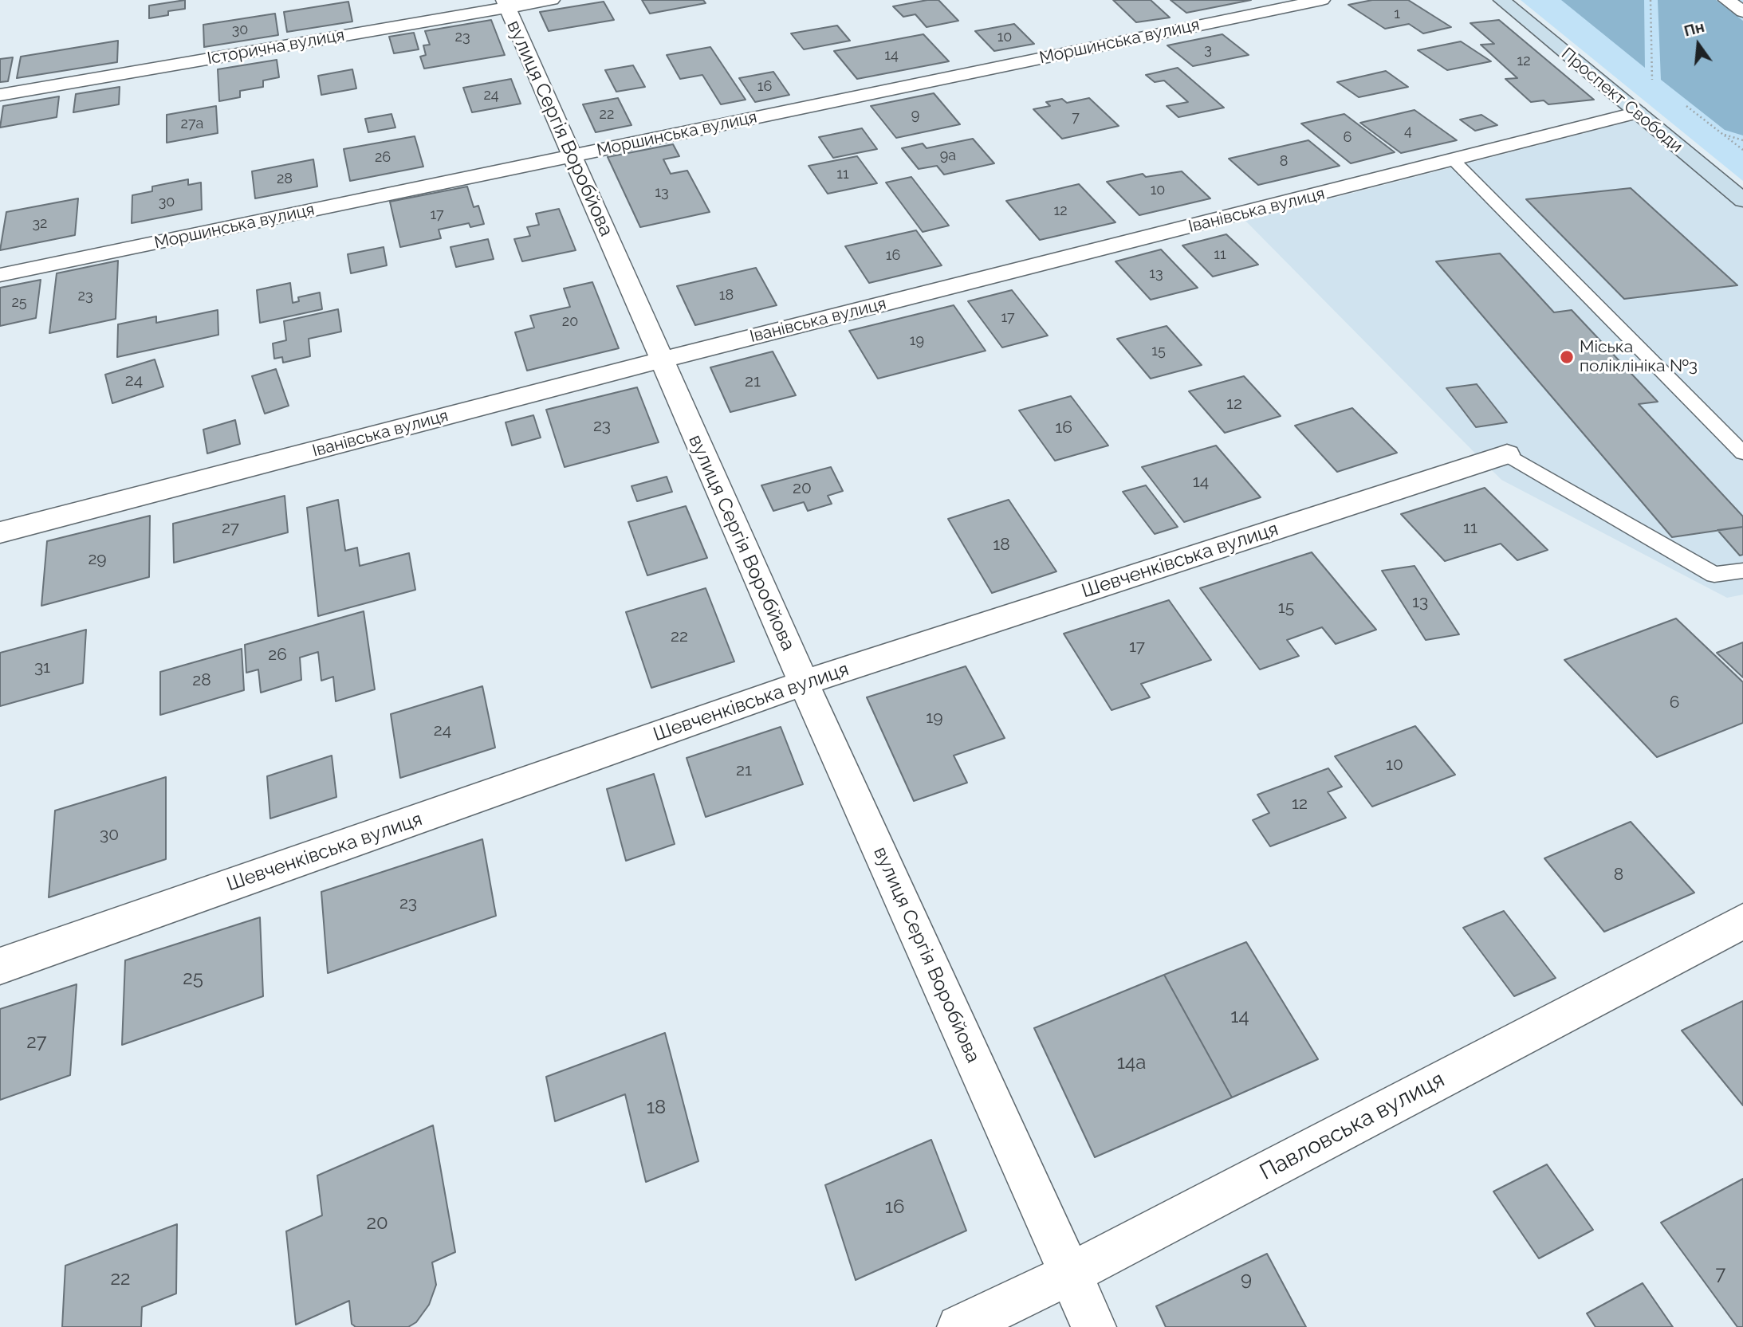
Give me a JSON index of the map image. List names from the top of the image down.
{
  "streets": {
    "main road": ["Проспект Свободи"],
    "street": [
      "Моршинська вулиця",
      "Історична вулиця",
      "вулиця Сергія Воробйова",
      "Іванівська вулиця",
      "Шевченківська вулиця",
      "Павловська вулиця"
    ]
  },
  "crossings": [
    ["Моршинська вулиця", "вулиця Сергія Воробйова"],
    ["Історична вулиця", "вулиця Сергія Воробйова"],
    ["Проспект Свободи", "Іванівська вулиця"],
    ["вулиця Сергія Воробйова", "Іванівська вулиця"],
    ["вулиця Сергія Воробйова", "Шевченківська вулиця"],
    ["вулиця Сергія Воробйова", "Павловська вулиця"]
  ],
  "places": ["Міська поліклініка №3"],
  "house_numbers": [
    "1",
    "30",
    "23",
    "10",
    "3",
    "14",
    "12",
    "16",
    "24",
    "22",
    "9",
    "7",
    "27а",
    "4",
    "6",
    "9а",
    "26",
    "8",
    "11",
    "28",
    "10",
    "13",
    "30",
    "12",
    "17",
    "32",
    "11",
    "16",
    "13",
    "18",
    "23",
    "25",
    "17",
    "20",
    "19",
    "15",
    "24",
    "21",
    "12",
    "23",
    "16",
    "14",
    "20",
    "27",
    "11",
    "18",
    "29",
    "13",
    "15",
    "22",
    "17",
    "26",
    "31",
    "28",
    "6",
    "19",
    "24",
    "10",
    "21",
    "12",
    "30",
    "8",
    "23",
    "25",
    "14",
    "27",
    "14а",
    "18",
    "16",
    "20",
    "7",
    "22",
    "9"
  ],
  "north": "top"
}
